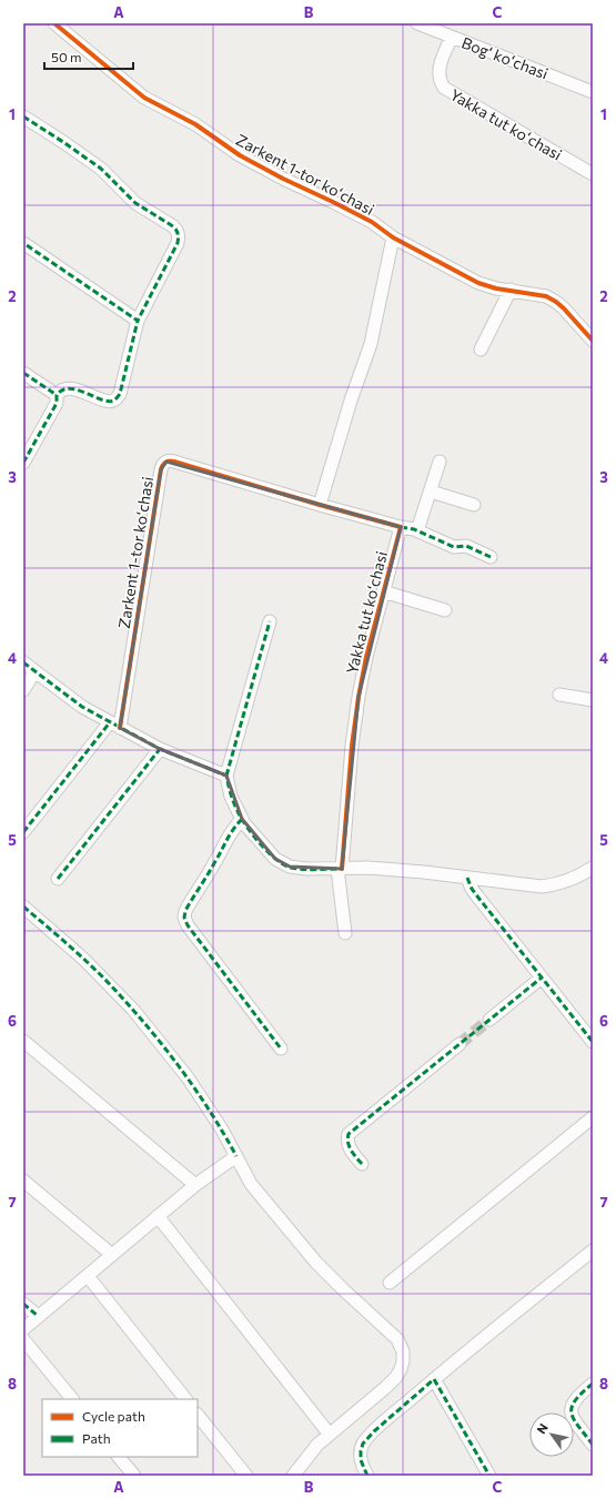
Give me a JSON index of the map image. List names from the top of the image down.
{
  "streets": {
    "street": ["Bogʻ koʻchasi", "Yakka tut koʻchasi", "Zarkent 1-tor koʻchasi"]
  },
  "crossings": [
    ["Bogʻ koʻchasi", "Yakka tut koʻchasi"]
  ],
  "legend": ["Cycle path", "Path"],
  "scale_bar": "50 m",
  "north": "top left",
  "grid": {
    "columns": ["A", "B", "C"],
    "rows": [
      "1",
      "2",
      "3",
      "4",
      "5",
      "6",
      "7",
      "8"
    ]
  }
}
